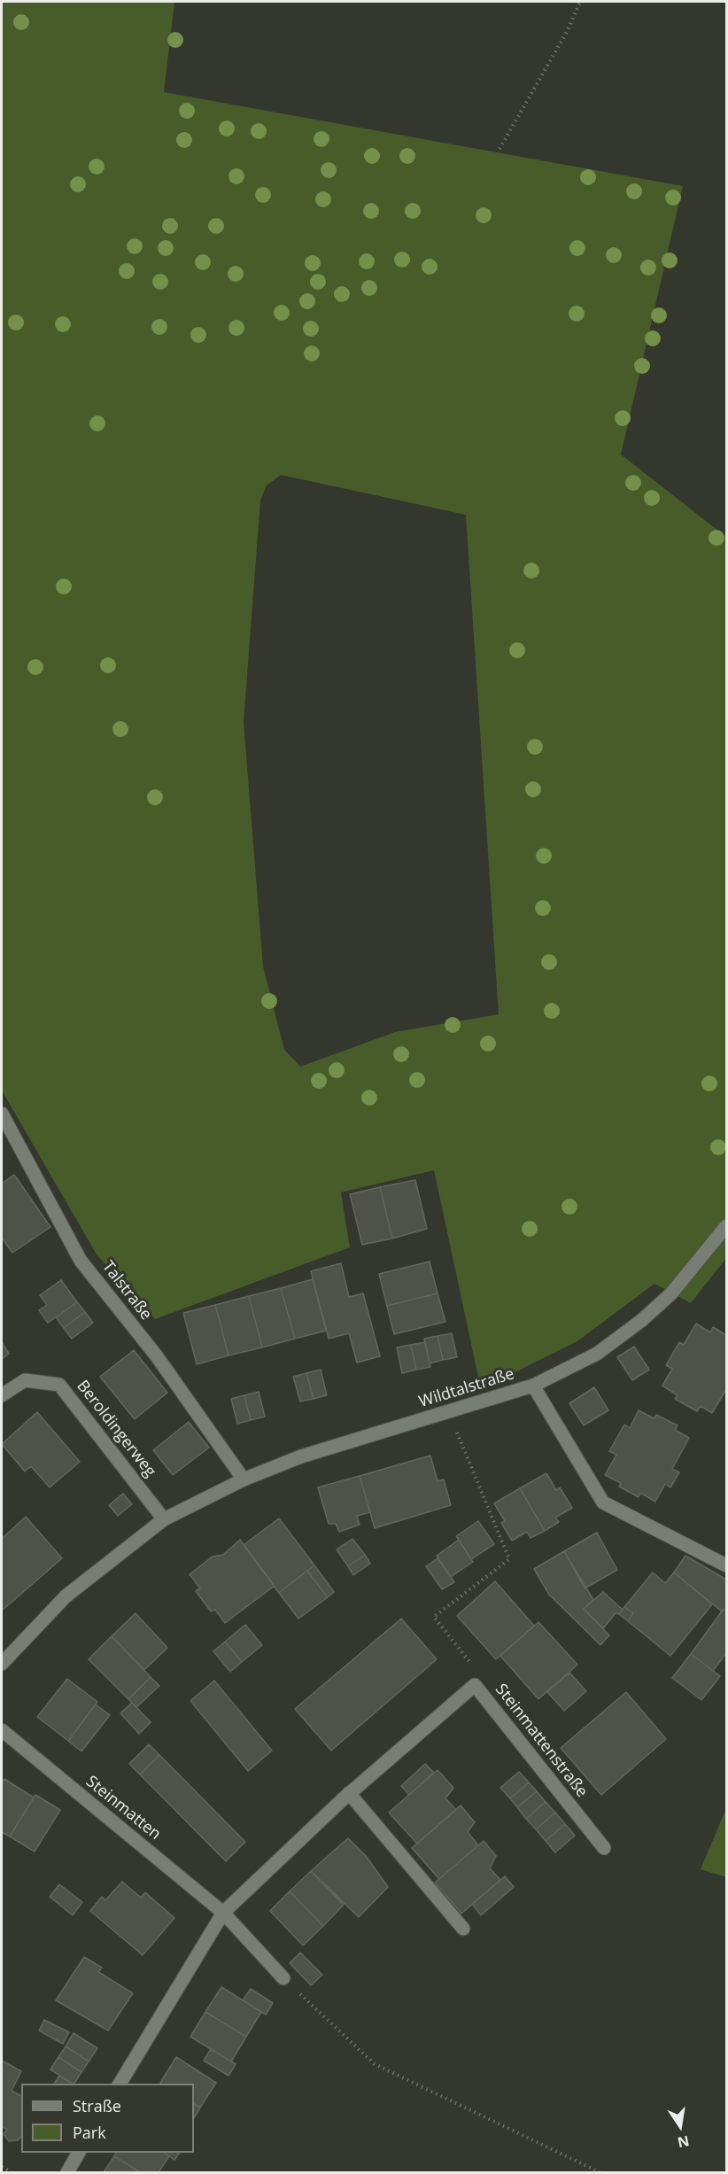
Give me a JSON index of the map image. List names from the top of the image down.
{
  "streets": {
    "street": [
      "Talstraße",
      "Wildtalstraße",
      "Beroldingerweg",
      "Steinmattenstraße",
      "Steinmatten"
    ]
  },
  "crossings": [
    ["Talstraße", "Wildtalstraße"],
    ["Wildtalstraße", "Beroldingerweg"]
  ],
  "legend": ["Straße", "Park"],
  "north": "bottom"
}
